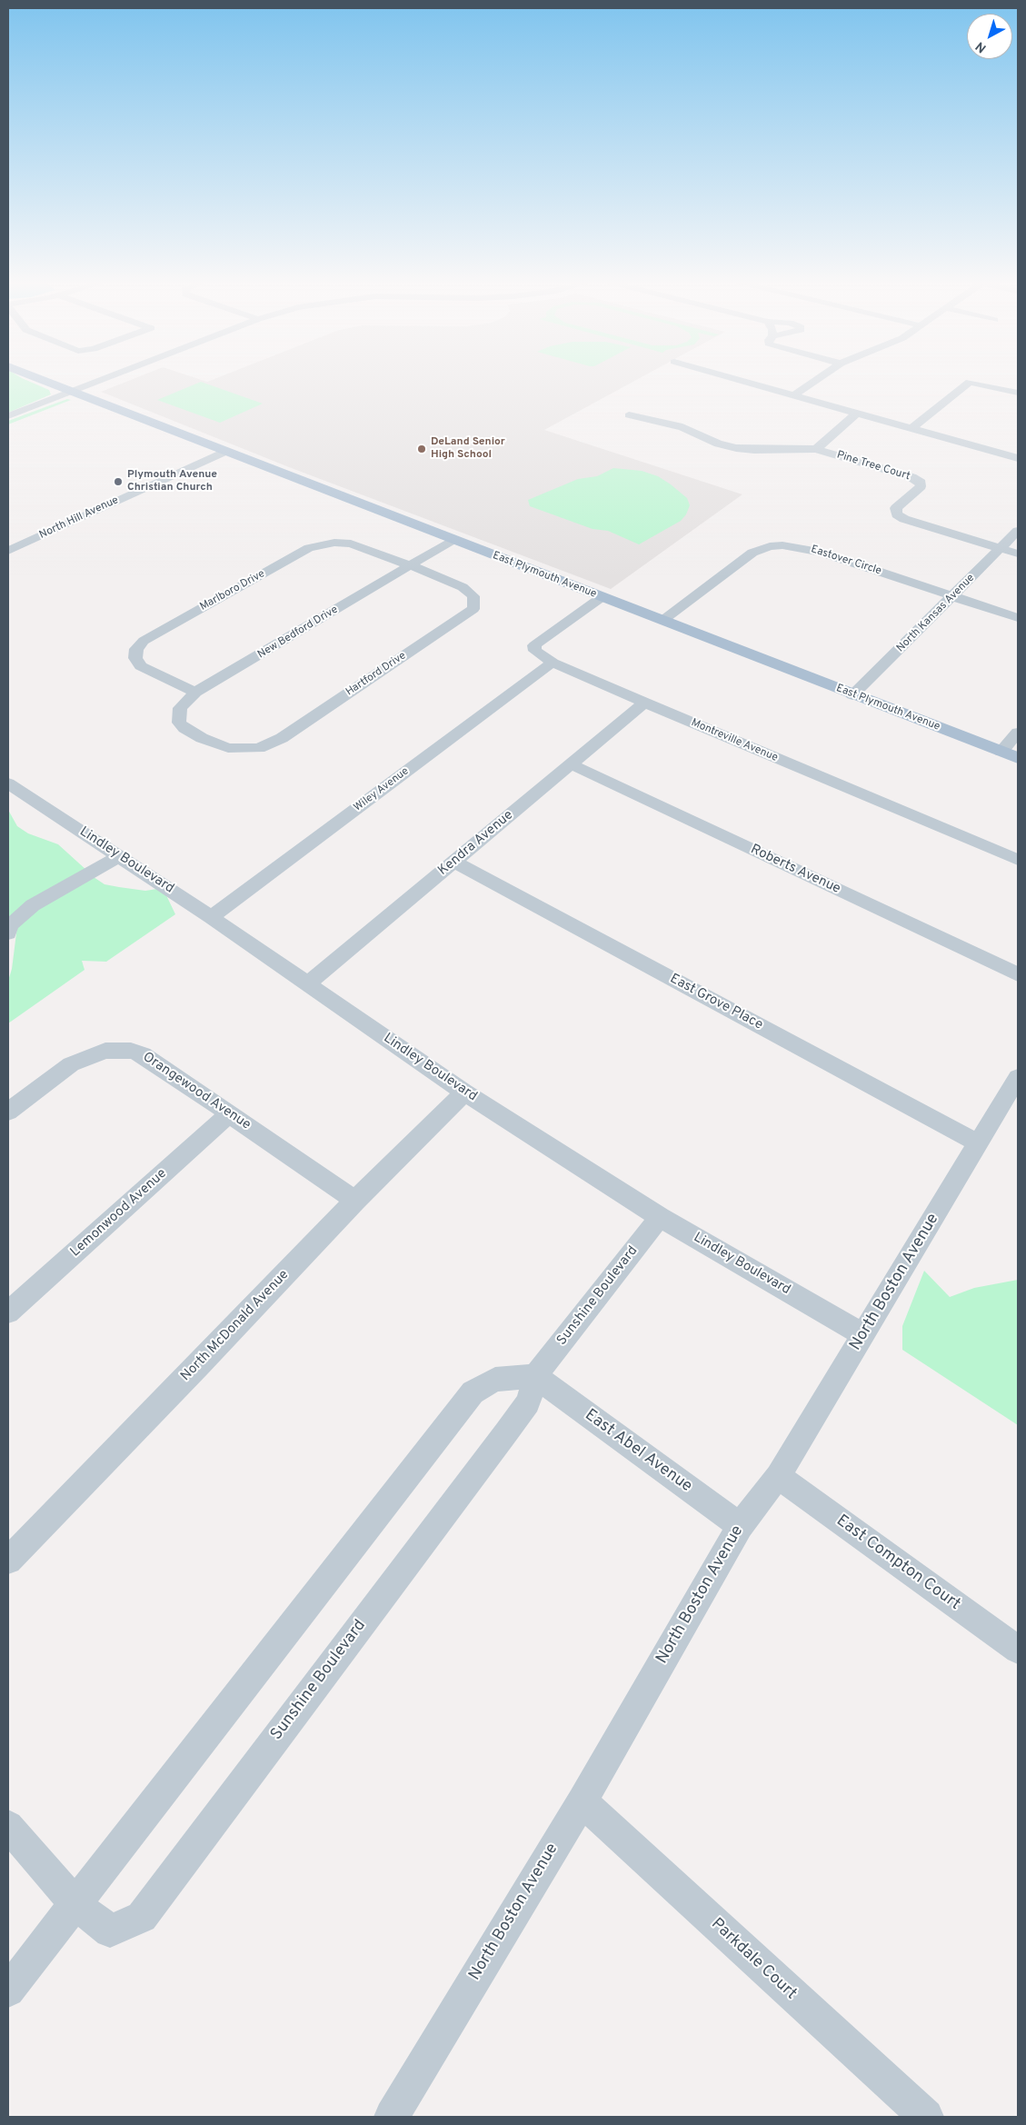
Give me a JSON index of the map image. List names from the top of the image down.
{
  "streets": {
    "main road": ["East Plymouth Avenue"],
    "street": [
      "Pine Tree Court",
      "North Hill Avenue",
      "Eastover Circle",
      "Marlboro Drive",
      "North Kansas Avenue",
      "New Bedford Drive",
      "Hartford Drive",
      "Montreville Avenue",
      "Wiley Avenue",
      "Kendra Avenue",
      "Lindley Boulevard",
      "Roberts Avenue",
      "East Grove Place",
      "Orangewood Avenue",
      "Lemonwood Avenue",
      "North Boston Avenue",
      "Sunshine Boulevard",
      "North McDonald Avenue",
      "East Abel Avenue",
      "East Compton Court",
      "Parkdale Court"
    ]
  },
  "crossings": [
    ["Pine Tree Court", "North Kansas Avenue"],
    ["North Hill Avenue", "East Plymouth Avenue"],
    ["Eastover Circle", "East Plymouth Avenue"],
    ["Eastover Circle", "North Kansas Avenue"],
    ["East Plymouth Avenue", "North Kansas Avenue"],
    ["East Plymouth Avenue", "New Bedford Drive"],
    ["East Plymouth Avenue", "Montreville Avenue"],
    ["Marlboro Drive", "New Bedford Drive"],
    ["Marlboro Drive", "Hartford Drive"],
    ["New Bedford Drive", "Hartford Drive"],
    ["Montreville Avenue", "Wiley Avenue"],
    ["Montreville Avenue", "Kendra Avenue"],
    ["Wiley Avenue", "Lindley Boulevard"],
    ["Kendra Avenue", "Lindley Boulevard"],
    ["Kendra Avenue", "Roberts Avenue"],
    ["Kendra Avenue", "East Grove Place"],
    ["Lindley Boulevard", "North Boston Avenue"],
    ["Lindley Boulevard", "Sunshine Boulevard"],
    ["Lindley Boulevard", "North McDonald Avenue"],
    ["East Grove Place", "North Boston Avenue"],
    ["Orangewood Avenue", "Lemonwood Avenue"],
    ["Orangewood Avenue", "North McDonald Avenue"],
    ["North Boston Avenue", "East Abel Avenue"],
    ["North Boston Avenue", "East Compton Court"],
    ["North Boston Avenue", "Parkdale Court"],
    ["Sunshine Boulevard", "East Abel Avenue"]
  ],
  "places": ["DeLand Senior High School", "Plymouth Avenue Christian Church"],
  "north": "bottom left"
}
